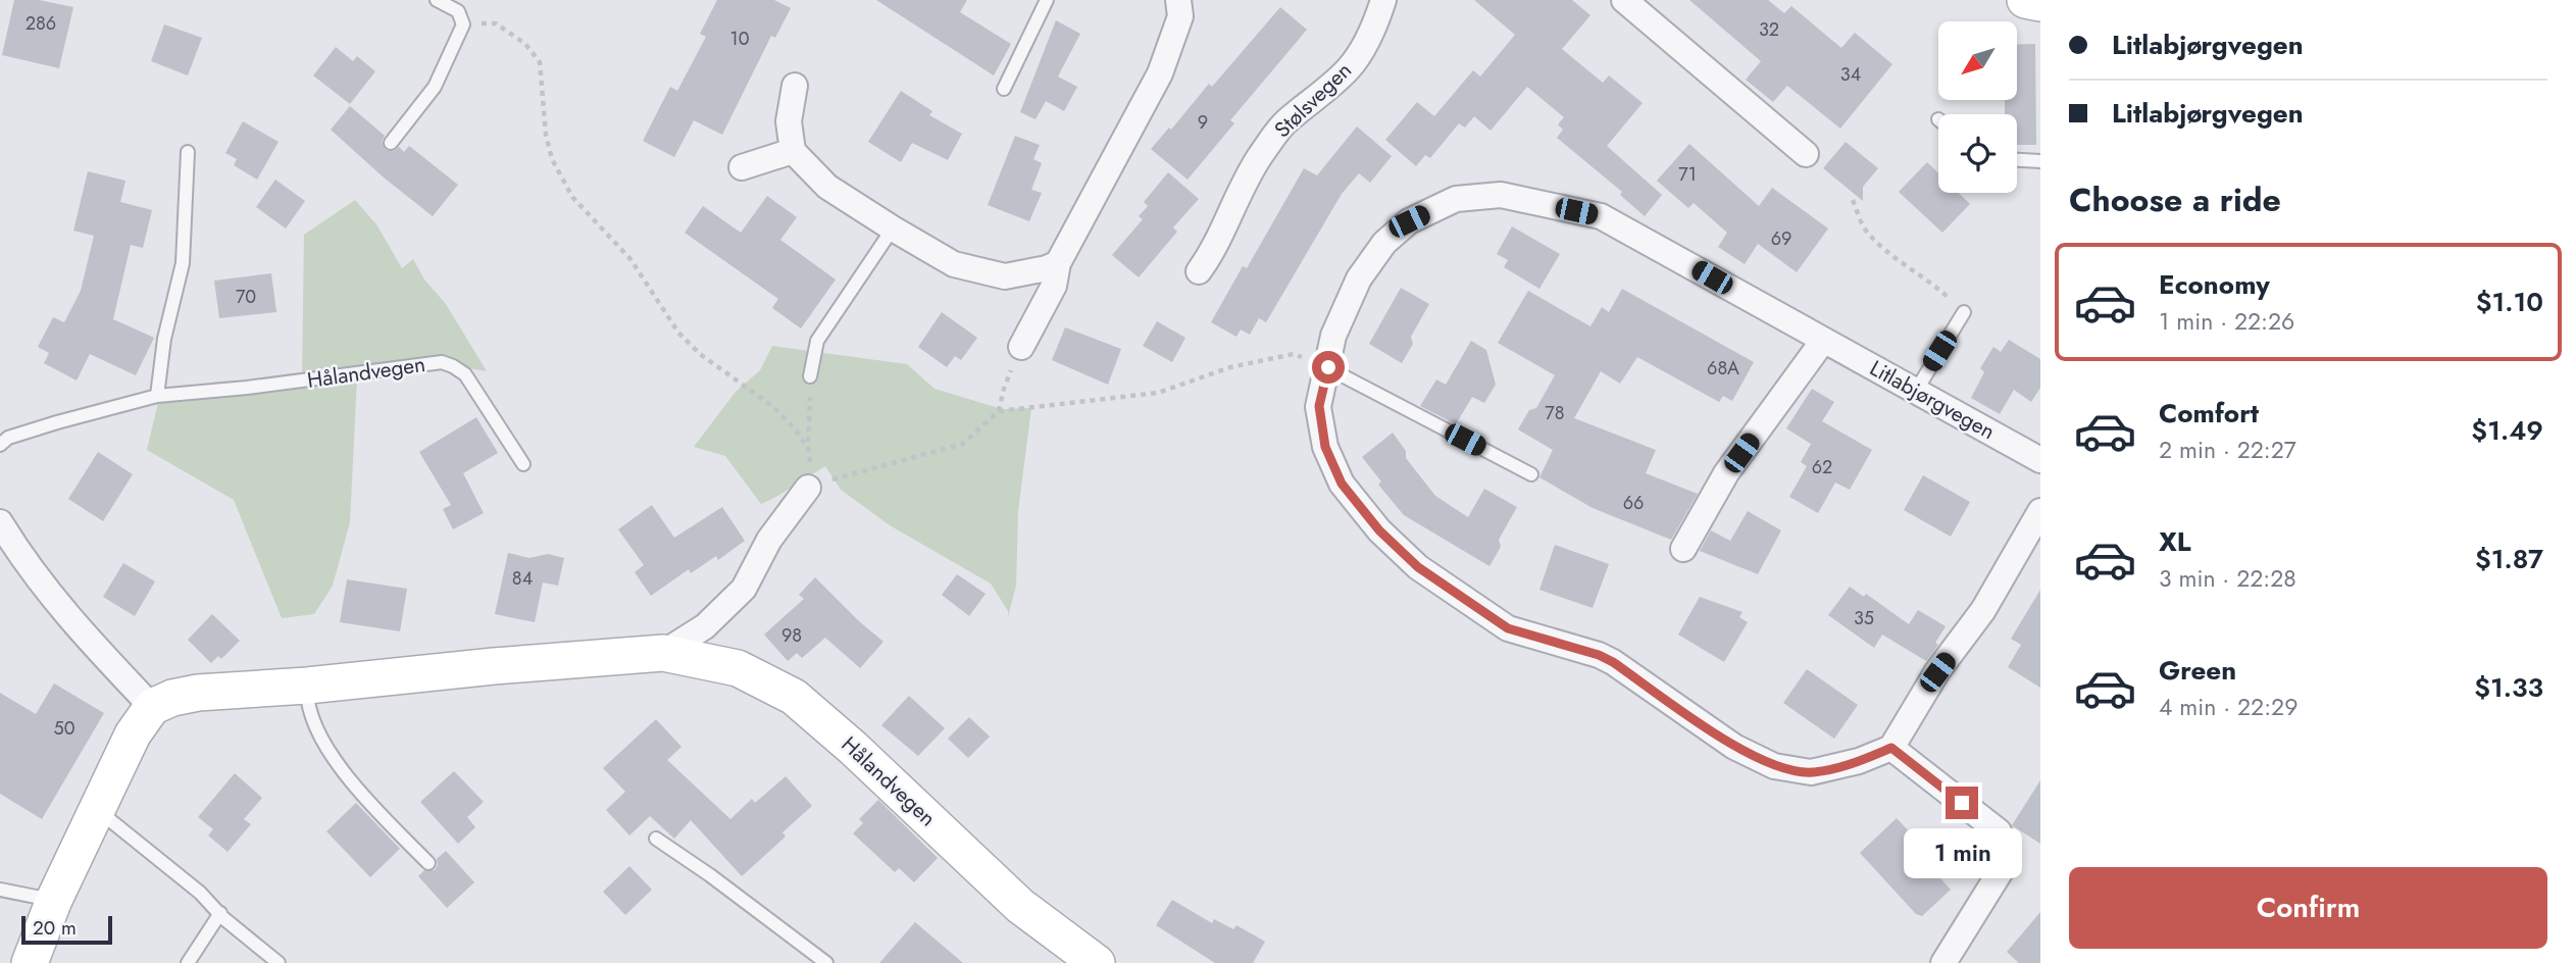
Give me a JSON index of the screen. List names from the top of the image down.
{
  "streets": {
    "main road": ["Hålandvegen"],
    "street": ["Stølsvegen", "Litlabjørgvegen"]
  },
  "house_numbers": [
    "286",
    "32",
    "10",
    "34",
    "9",
    "71",
    "69",
    "70",
    "68A",
    "78",
    "62",
    "66",
    "84",
    "35",
    "98",
    "50"
  ],
  "scale_bar": "20 m",
  "north": "bottom left",
  "page": {
    "banner": ["Litlabjørgvegen", "Litlabjørgvegen"],
    "heading": "Choose a ride",
    "list": [
      {
        "name": "Economy",
        "note": "1 min · 22:26",
        "value": "$1.10"
      },
      {
        "name": "Comfort",
        "note": "2 min · 22:27",
        "value": "$1.49"
      },
      {
        "name": "XL",
        "note": "3 min · 22:28",
        "value": "$1.87"
      },
      {
        "name": "Green",
        "note": "4 min · 22:29",
        "value": "$1.33"
      }
    ],
    "bubble": "1 min",
    "buttons": "Confirm",
    "scale": "20 m"
  }
}
